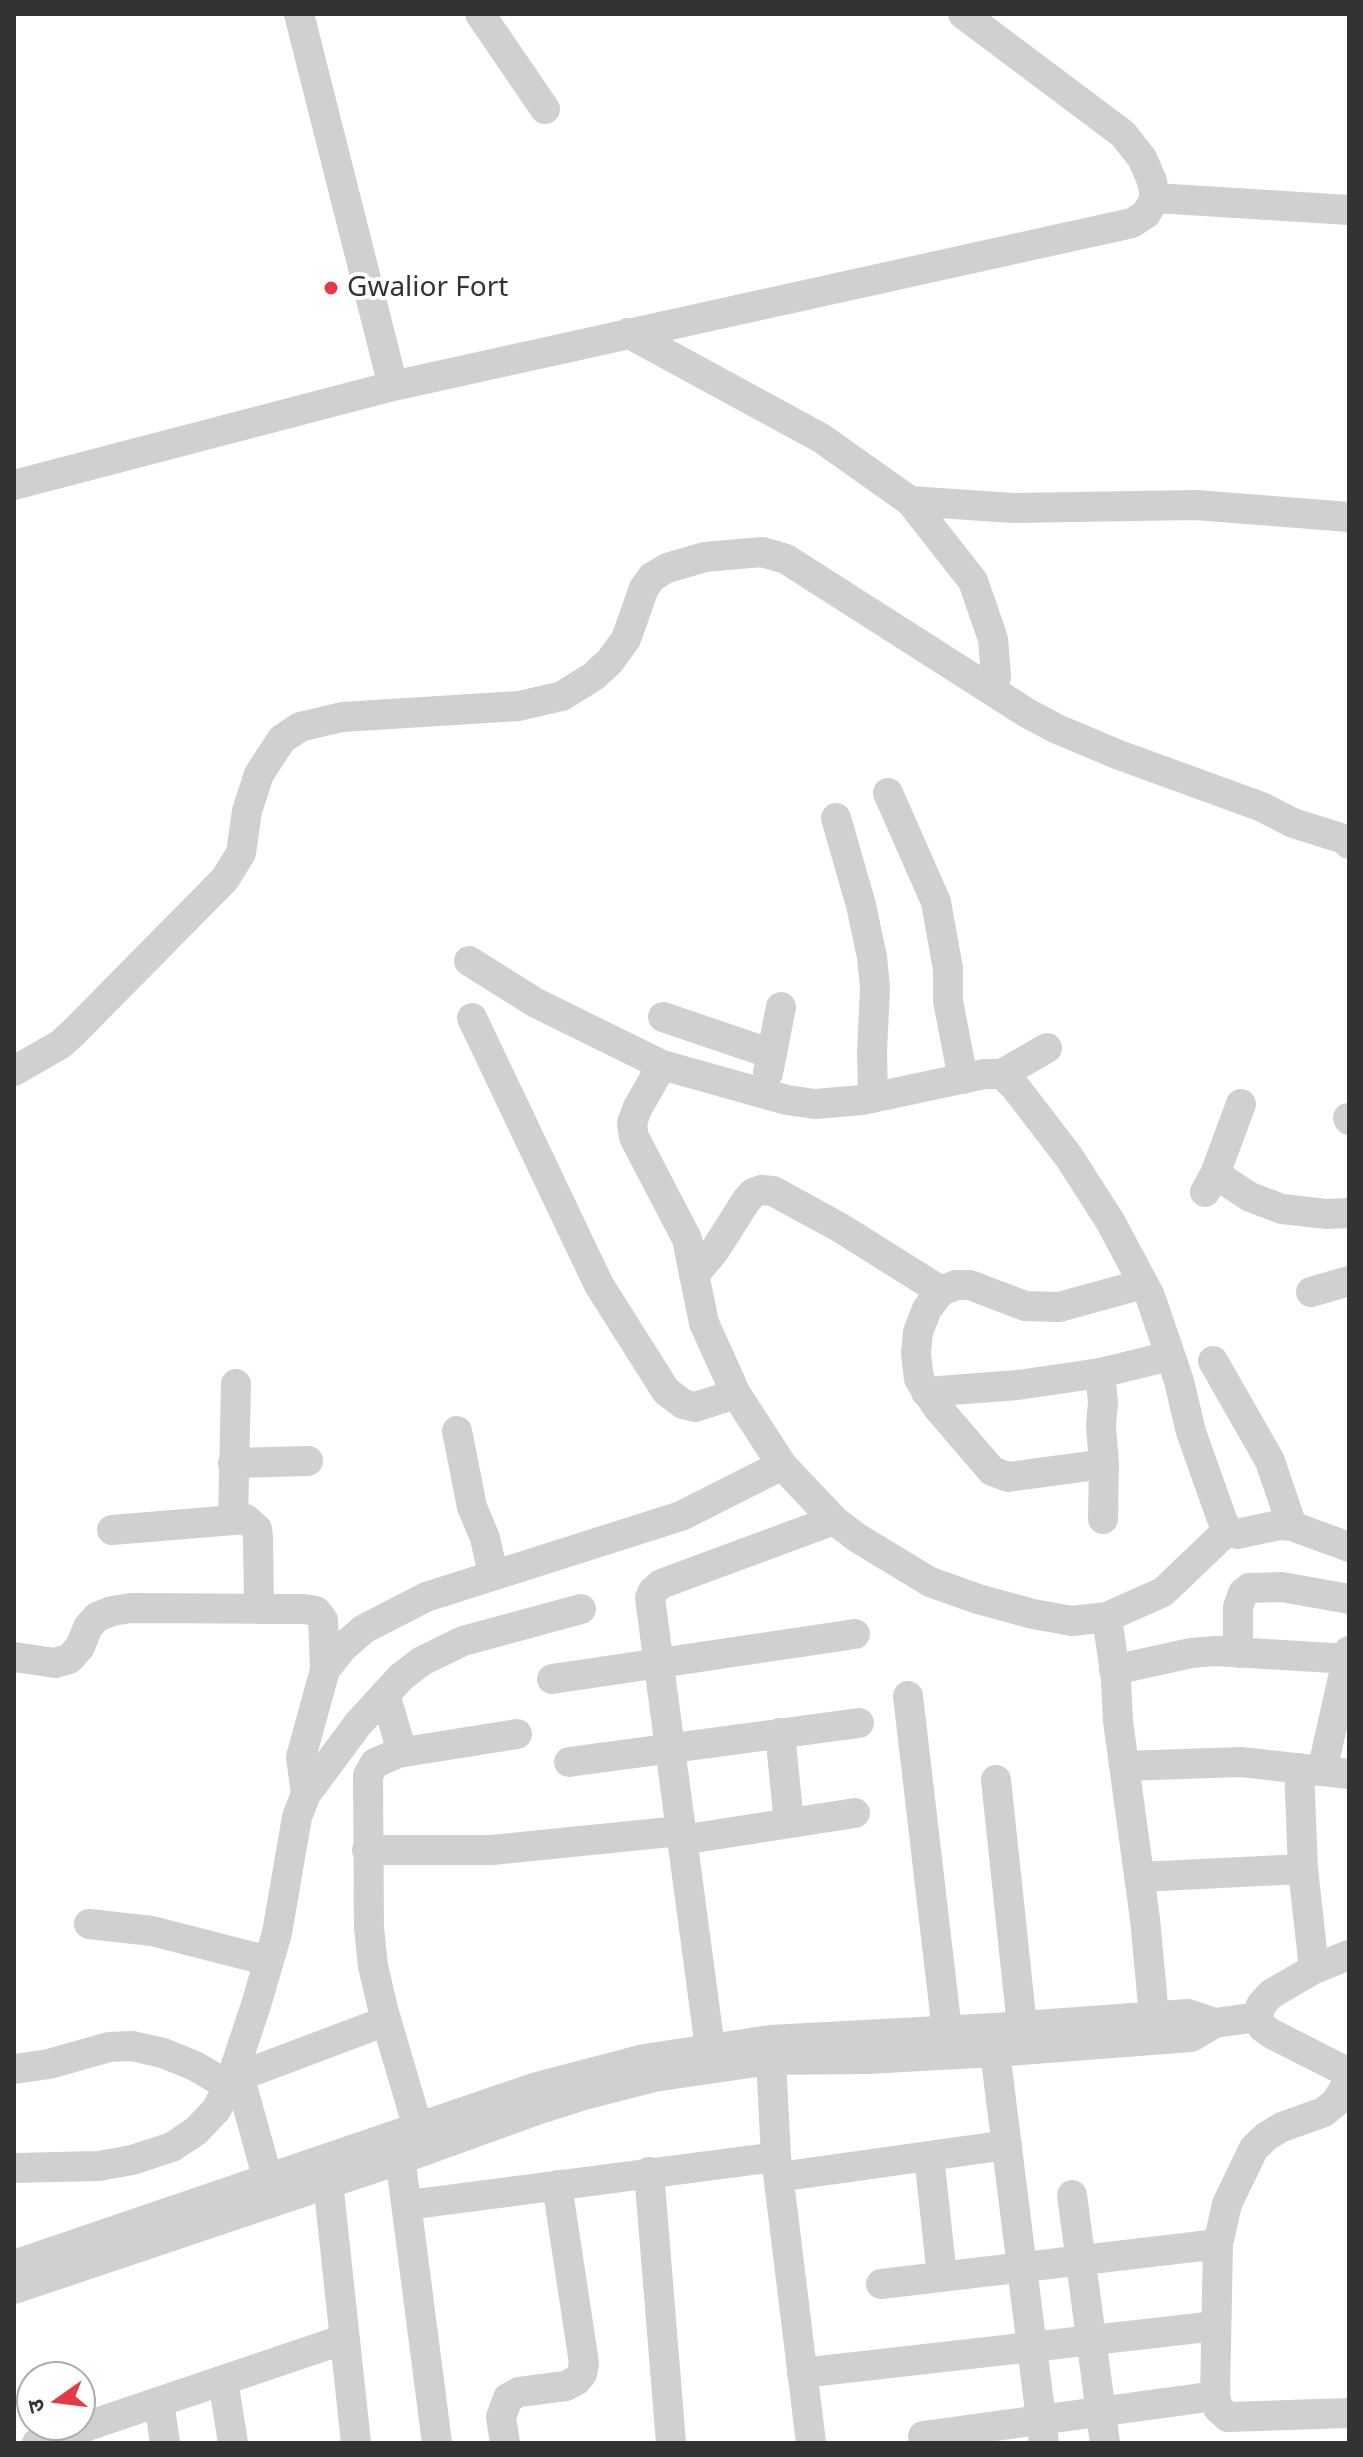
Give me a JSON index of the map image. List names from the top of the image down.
{
  "places": ["Gwalior Fort"],
  "north": "left"
}
